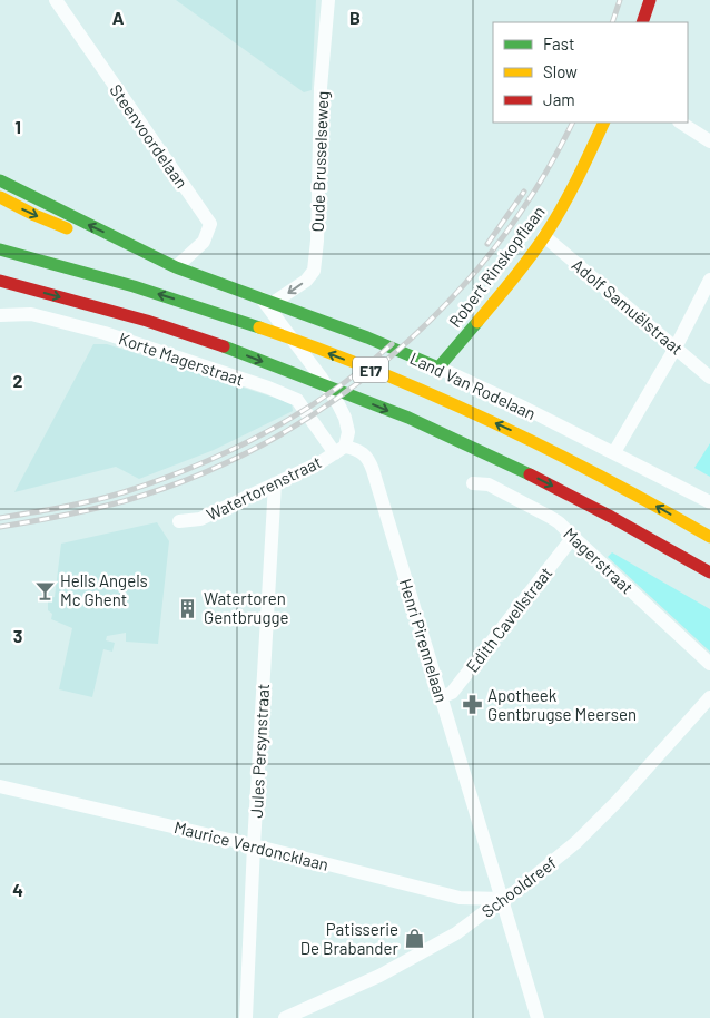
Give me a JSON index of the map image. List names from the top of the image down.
{
  "streets": {
    "main road": ["Robert Rinskopflaan", "E17", "Land Van Rodelaan"],
    "street": [
      "Steenvoordelaan",
      "Oude Brusselseweg",
      "Adolf Samuëlstraat",
      "Korte Magerstraat",
      "Watertorenstraat",
      "Magerstraat",
      "Edith Cavellstraat",
      "Henri Pirennelaan",
      "Jules Persynstraat",
      "Maurice Verdoncklaan",
      "Schooldreef"
    ]
  },
  "crossings": [
    ["Steenvoordelaan", "Land Van Rodelaan"],
    ["Oude Brusselseweg", "Land Van Rodelaan"],
    ["Robert Rinskopflaan", "Adolf Samuëlstraat"],
    ["Robert Rinskopflaan", "Land Van Rodelaan"],
    ["Korte Magerstraat", "Watertorenstraat"],
    ["Korte Magerstraat", "Henri Pirennelaan"],
    ["Watertorenstraat", "Henri Pirennelaan"],
    ["Watertorenstraat", "Jules Persynstraat"],
    ["Magerstraat", "Edith Cavellstraat"],
    ["Edith Cavellstraat", "Henri Pirennelaan"],
    ["Henri Pirennelaan", "Maurice Verdoncklaan"],
    ["Henri Pirennelaan", "Schooldreef"],
    ["Jules Persynstraat", "Maurice Verdoncklaan"],
    ["Maurice Verdoncklaan", "Schooldreef"]
  ],
  "one_way": ["Oude Brusselseweg"],
  "places": {
    "bar": ["Hells Angels Mc Ghent"],
    "building": ["Watertoren Gentbrugge"],
    "pharmacy": ["Apotheek Gentbrugse Meersen"],
    "shop": ["Patisserie De Brabander"]
  },
  "legend": ["Fast", "Slow", "Jam"],
  "grid": {
    "columns": ["A", "B"],
    "rows": [
      "1",
      "2",
      "3",
      "4"
    ]
  }
}
